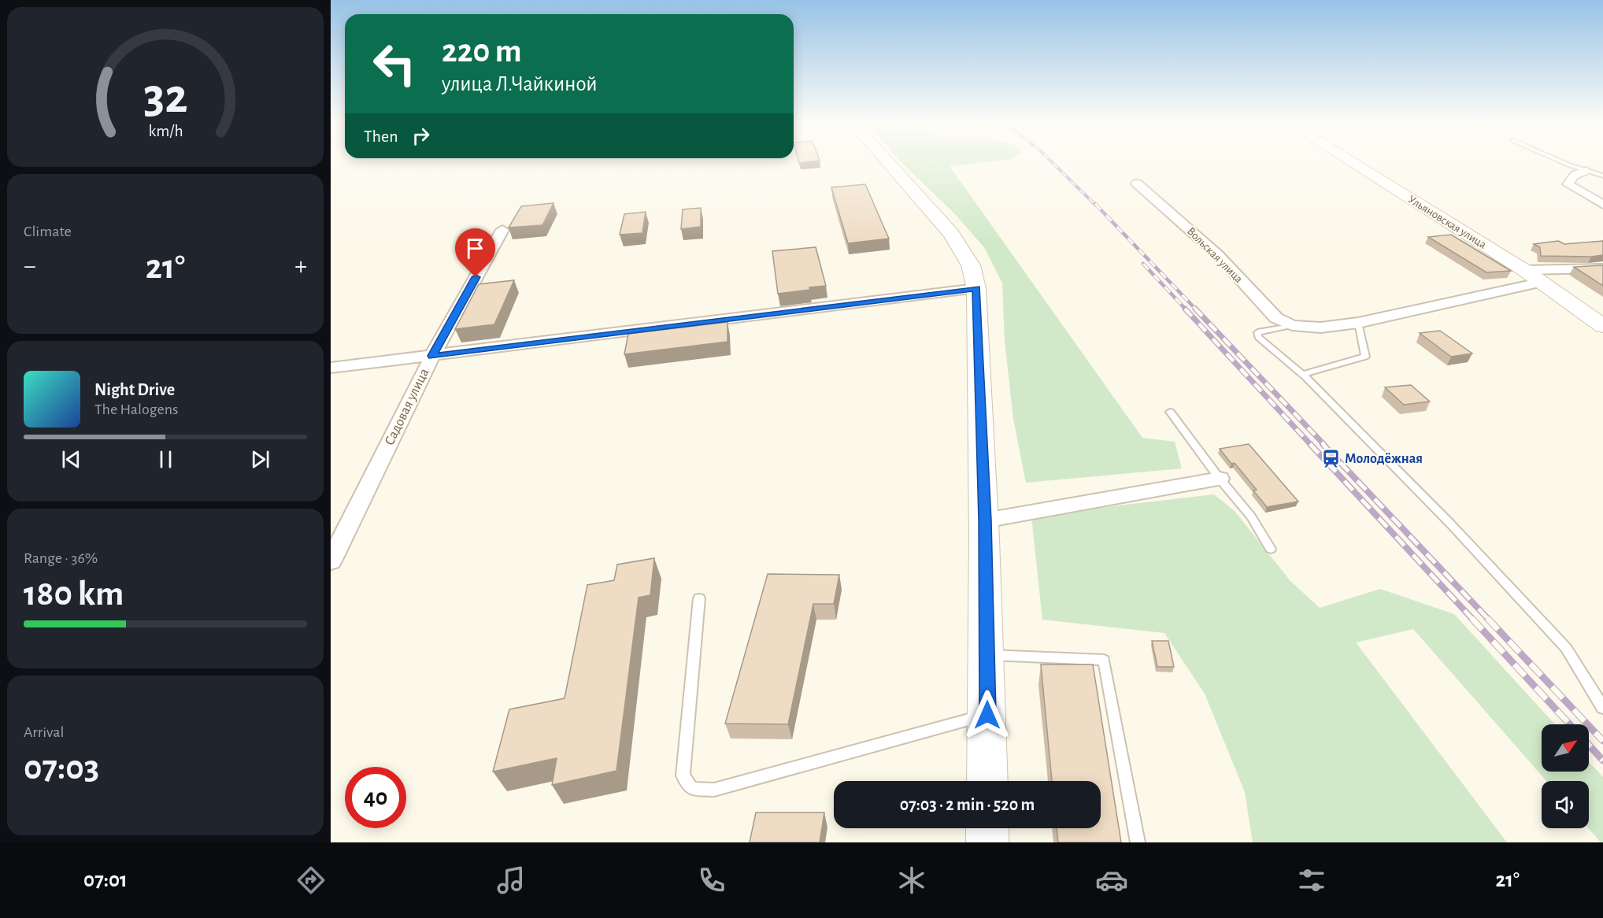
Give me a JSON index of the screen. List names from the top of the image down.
{
  "streets": {
    "street": ["Ульяновская улица", "Вольская улица", "Садовая улица"]
  },
  "places": {
    "station": ["Молодёжная"]
  },
  "north": "top right",
  "page": {
    "turn": ["220 m", "улица Л.Чайкиной"],
    "then": "Then",
    "tile": [
      "Climate",
      ["Range · 36%", "180 km"],
      ["Arrival", "07:03"]
    ],
    "heat": ["−", "21°", "+"],
    "song": ["Night Drive", "The Halogens"],
    "limit": "40",
    "trip": "07:03 · 2 min · 520 m",
    "tabs": ["07:01", "21°"],
    "gauge": ["32", "km/h"]
  }
}
